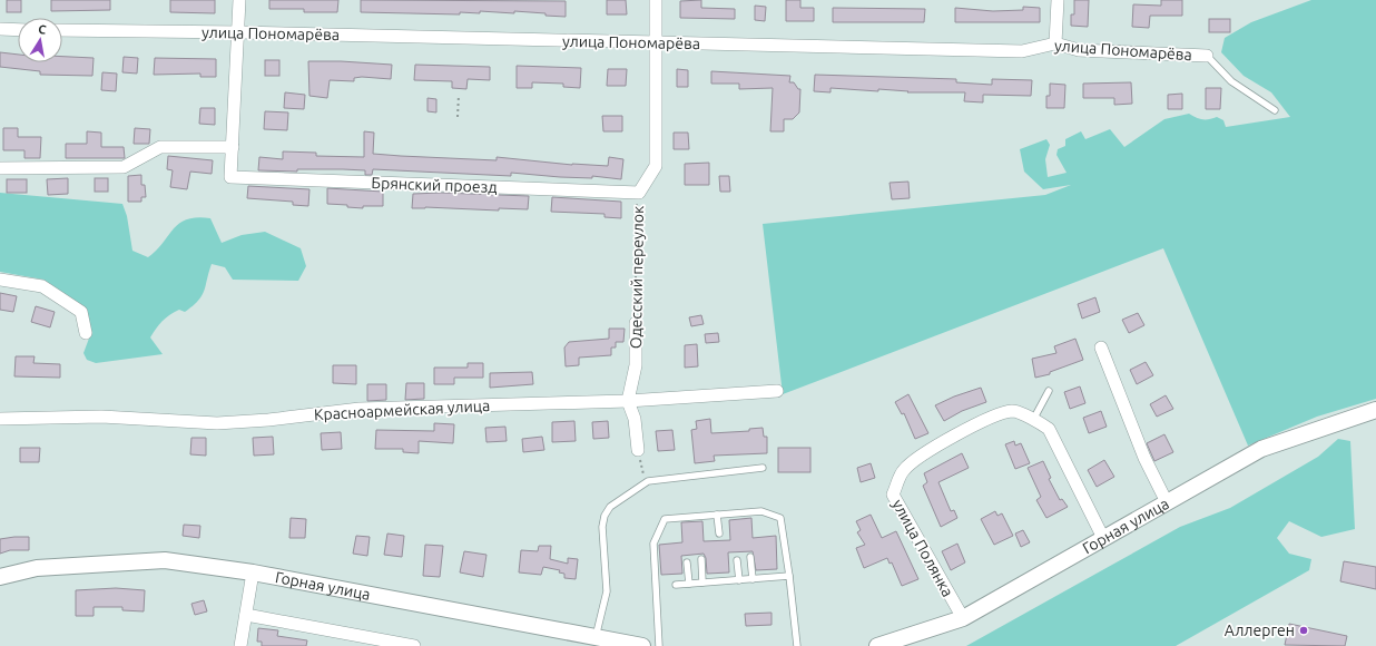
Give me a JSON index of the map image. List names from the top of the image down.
{
  "streets": {
    "street": [
      "улица Пономарёва",
      "Брянский проезд",
      "Одесский переулок",
      "Красноармейская улица",
      "Горная улица",
      "улица Полянка"
    ]
  },
  "crossings": [
    ["улица Пономарёва", "Одесский переулок"],
    ["Брянский проезд", "Одесский переулок"],
    ["Одесский переулок", "Красноармейская улица"],
    ["Горная улица", "улица Полянка"]
  ],
  "places": ["Аллерген"],
  "north": "top"
}
